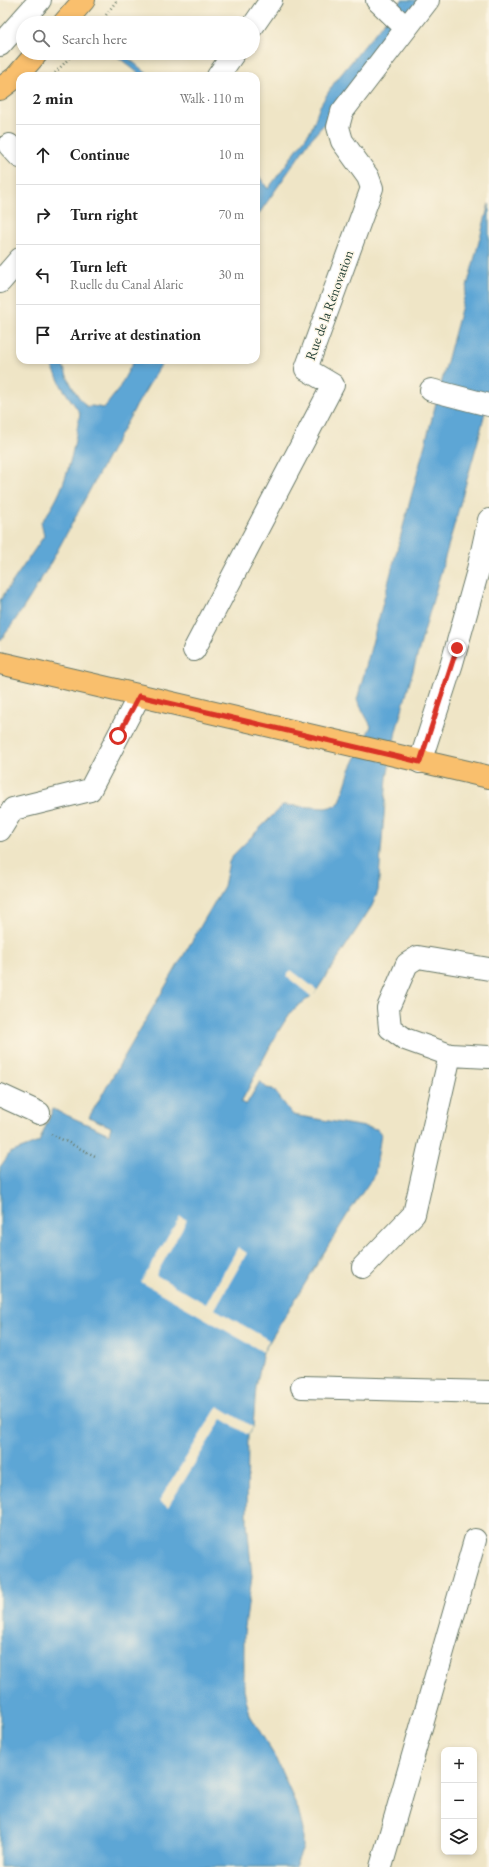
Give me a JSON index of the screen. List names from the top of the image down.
{
  "streets": {
    "street": ["Rue de la Rénovation"]
  },
  "page": {
    "search": "Search here",
    "heading": ["2 min", "Walk · 110 m"],
    "list": [
      ["Continue", "10 m"],
      ["Turn right", "70 m"],
      ["Turn left", "Ruelle du Canal Alaric", "30 m"],
      "Arrive at destination"
    ],
    "map_buttons": ["+", "−"]
  }
}
